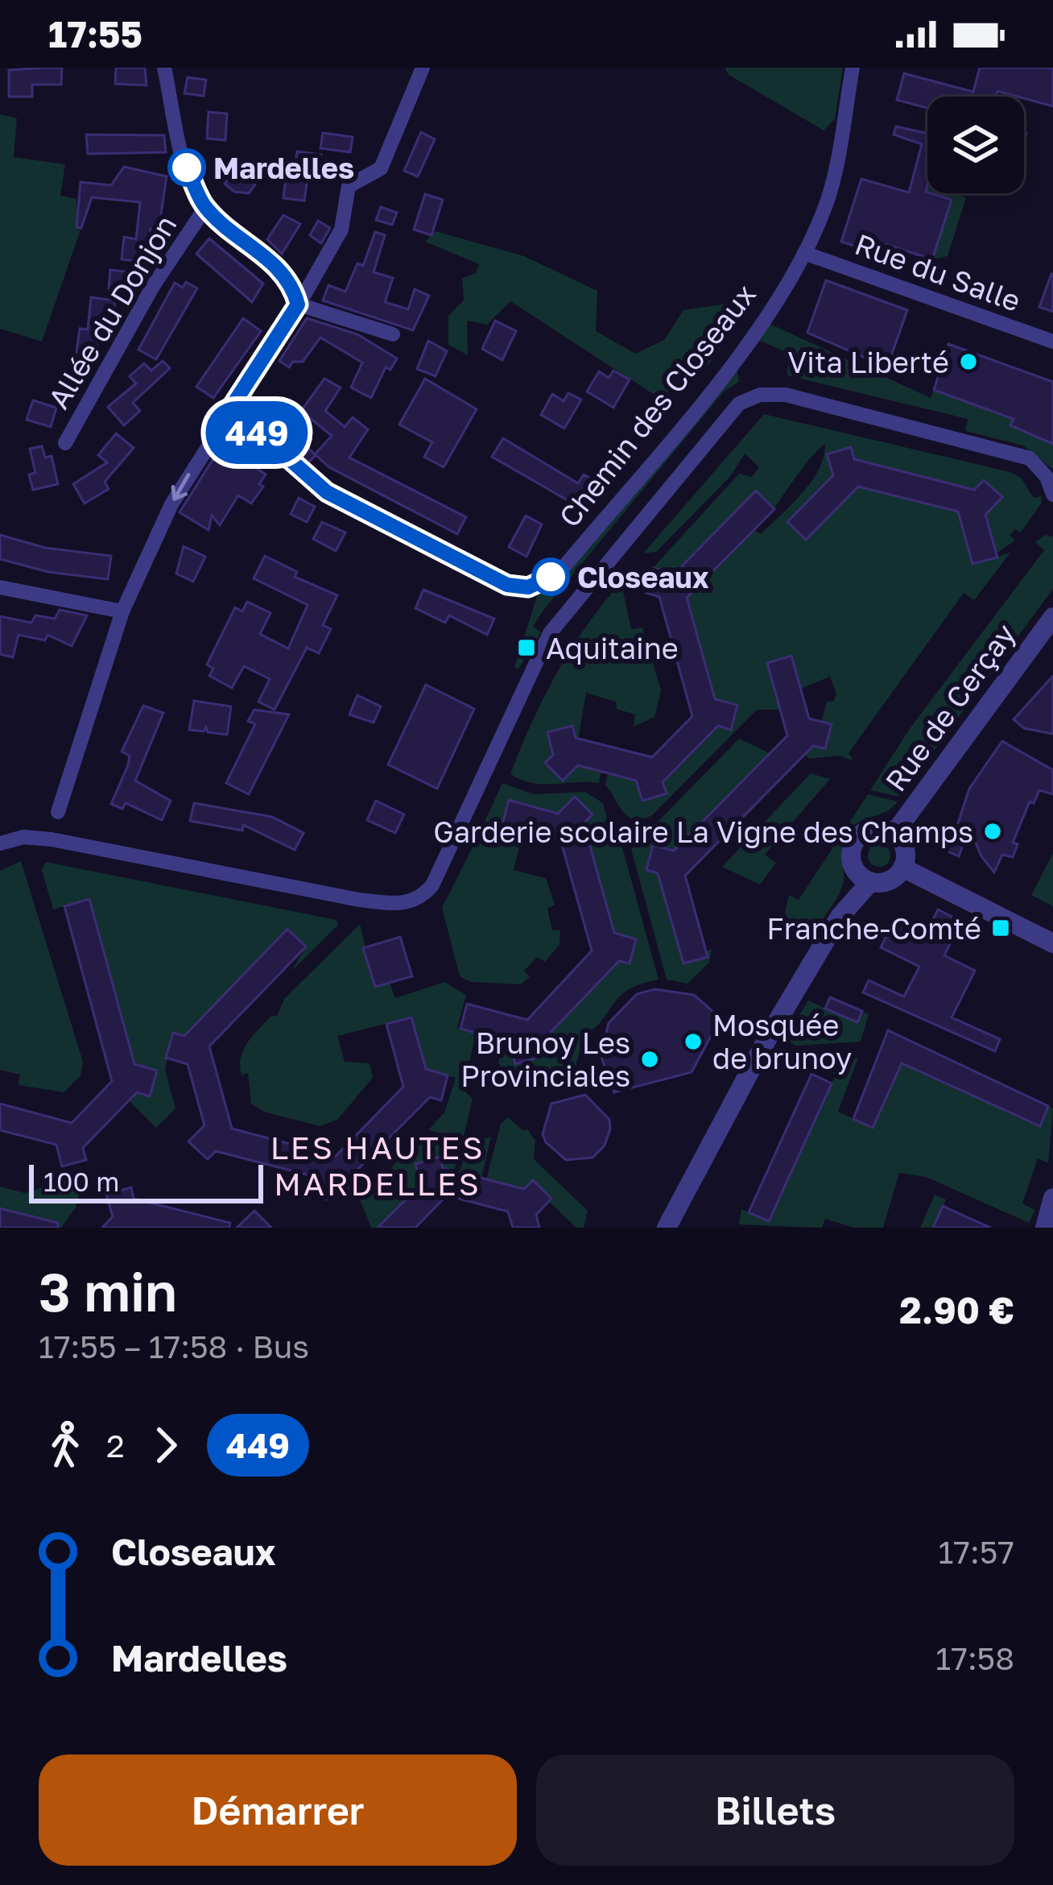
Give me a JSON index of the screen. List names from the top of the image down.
{
  "streets": {
    "street": [
      "Rue du Salle",
      "Allée du Donjon",
      "Chemin des Closeaux",
      "Rue de Cerçay"
    ]
  },
  "crossings": [
    ["Rue du Salle", "Chemin des Closeaux"]
  ],
  "districts": ["LES HAUTES MARDELLES"],
  "places": {
    "other": [
      "Mardelles",
      "Vita Liberté",
      "Closeaux",
      "Garderie scolaire La Vigne des Champs",
      "Mosquée de brunoy",
      "Brunoy Les Provinciales"
    ],
    "transit": ["Aquitaine", "Franche-Comté"]
  },
  "lines": ["bus line 449"],
  "scale_bar": "100 m",
  "page": {
    "status": "17:55",
    "on_map": "449",
    "scale": "100 m",
    "heading": ["3 min", "17:55 – 17:58 · Bus", "2.90 €"],
    "legs": ["2", "449"],
    "list": [
      {
        "name": "Closeaux",
        "value": "17:57"
      },
      {
        "name": "Mardelles",
        "value": "17:58"
      }
    ],
    "buttons": ["Démarrer", "Billets"]
  }
}
